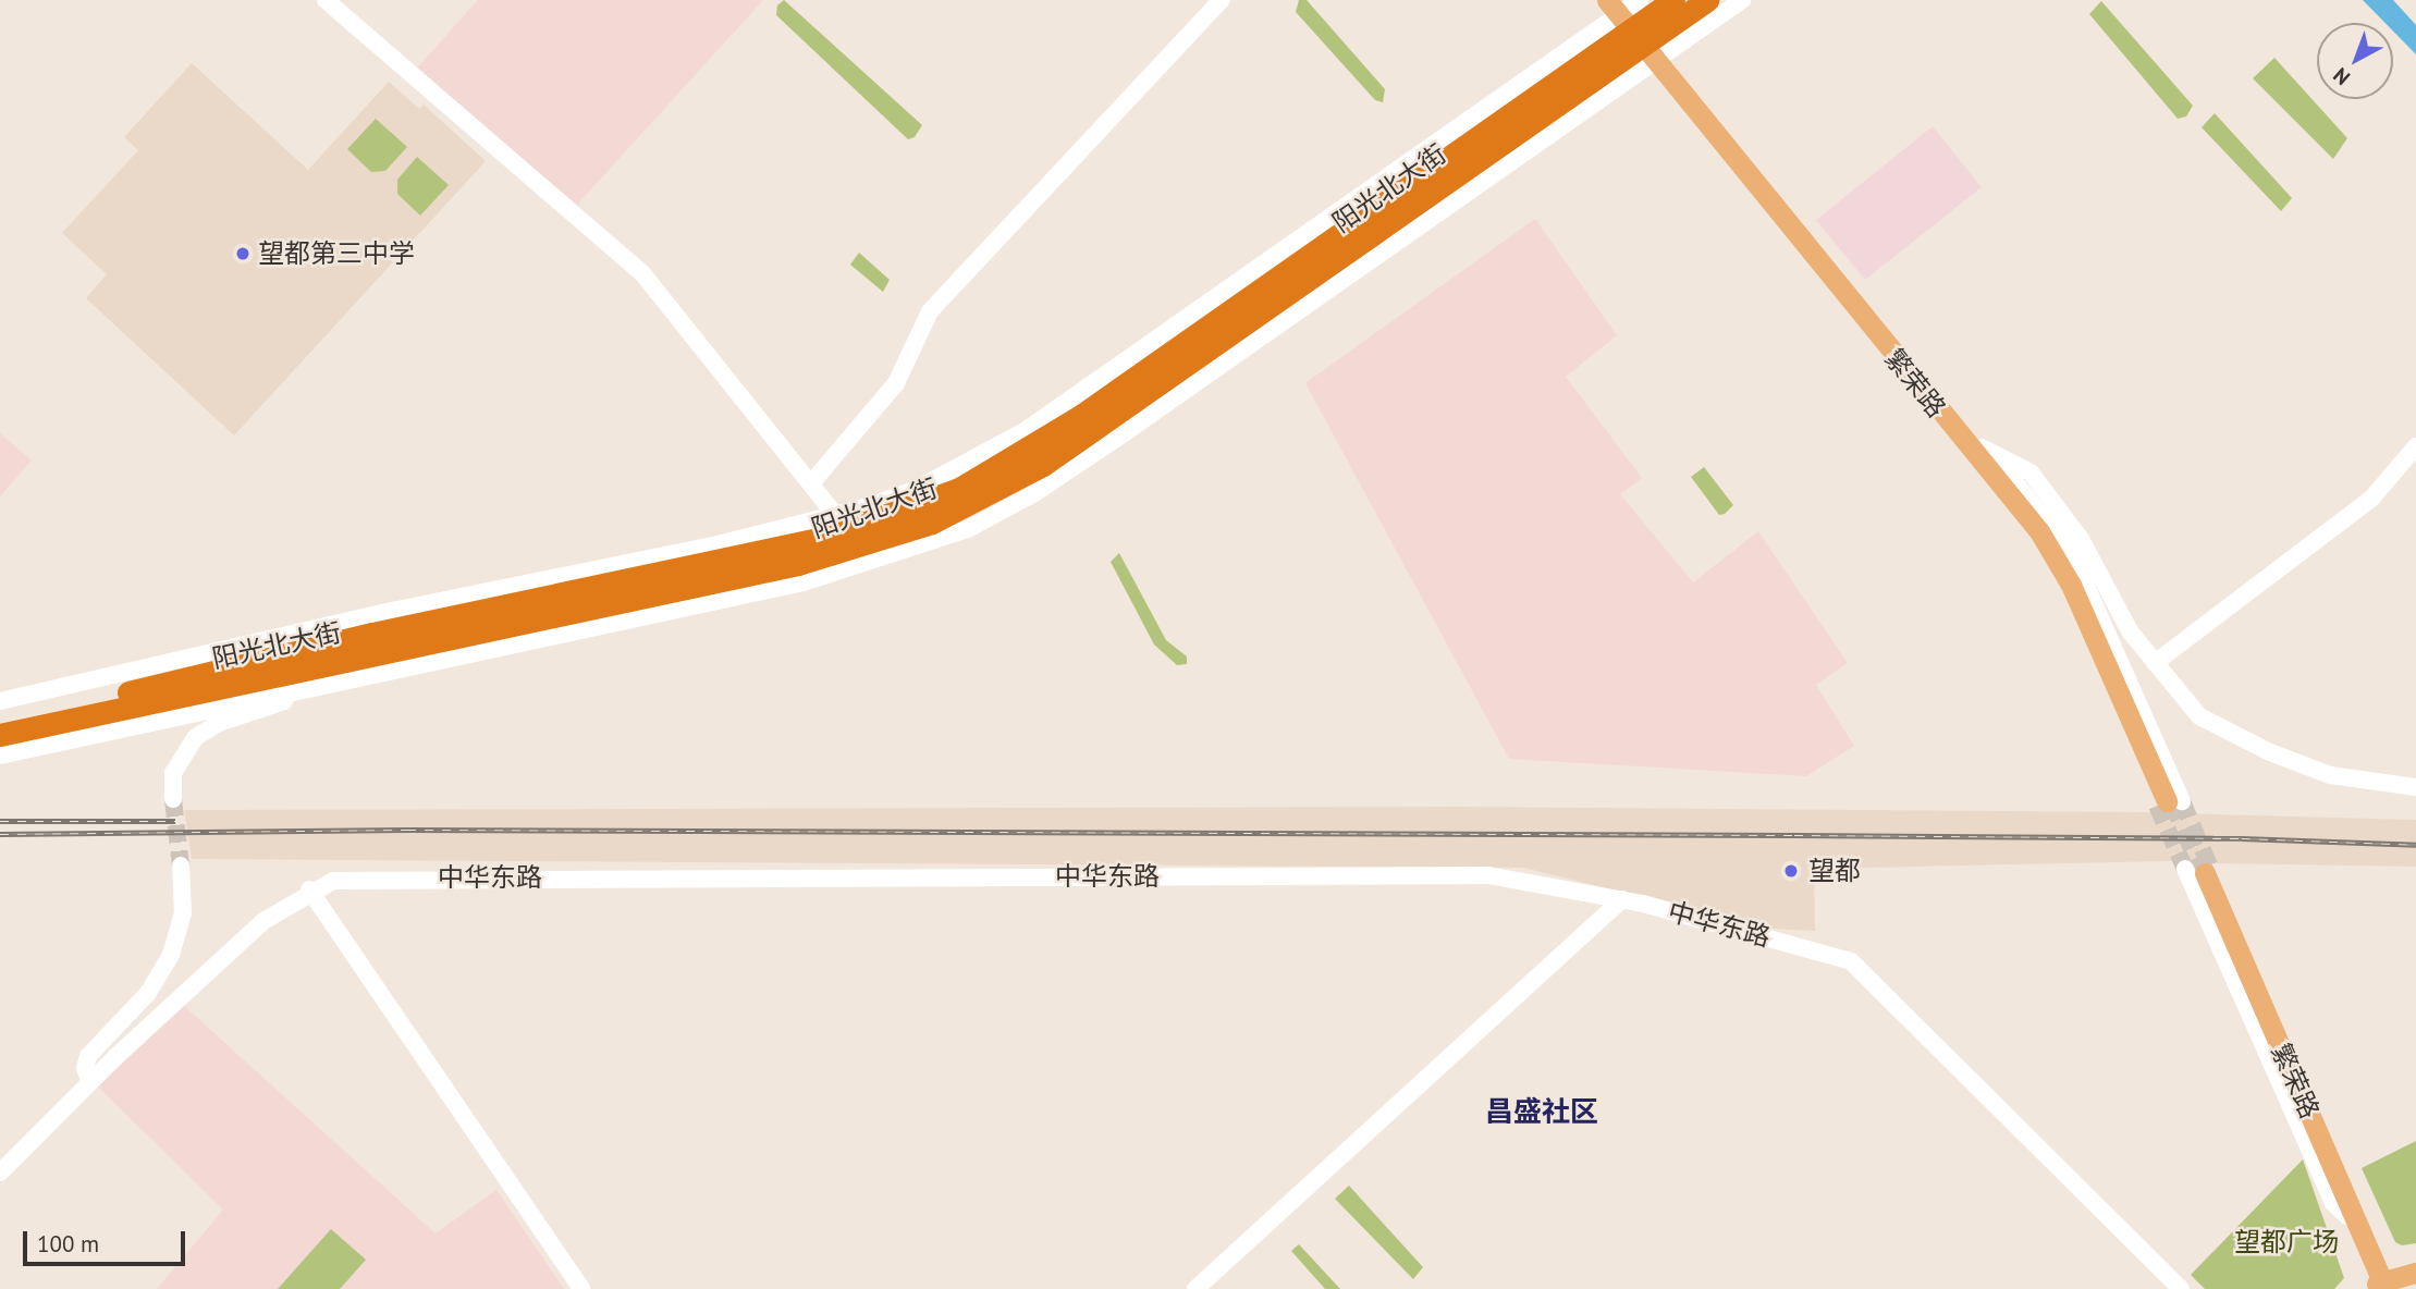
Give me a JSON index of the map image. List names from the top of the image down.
{
  "streets": {
    "highway": ["阳光北大街"],
    "main road": ["繁荣路"],
    "street": ["中华东路"]
  },
  "crossings": [
    ["阳光北大街", "繁荣路"]
  ],
  "districts": ["昌盛社区"],
  "parks": ["望都广场"],
  "places": ["望都第三中学", "望都"],
  "scale_bar": "100 m",
  "north": "bottom left"
}
